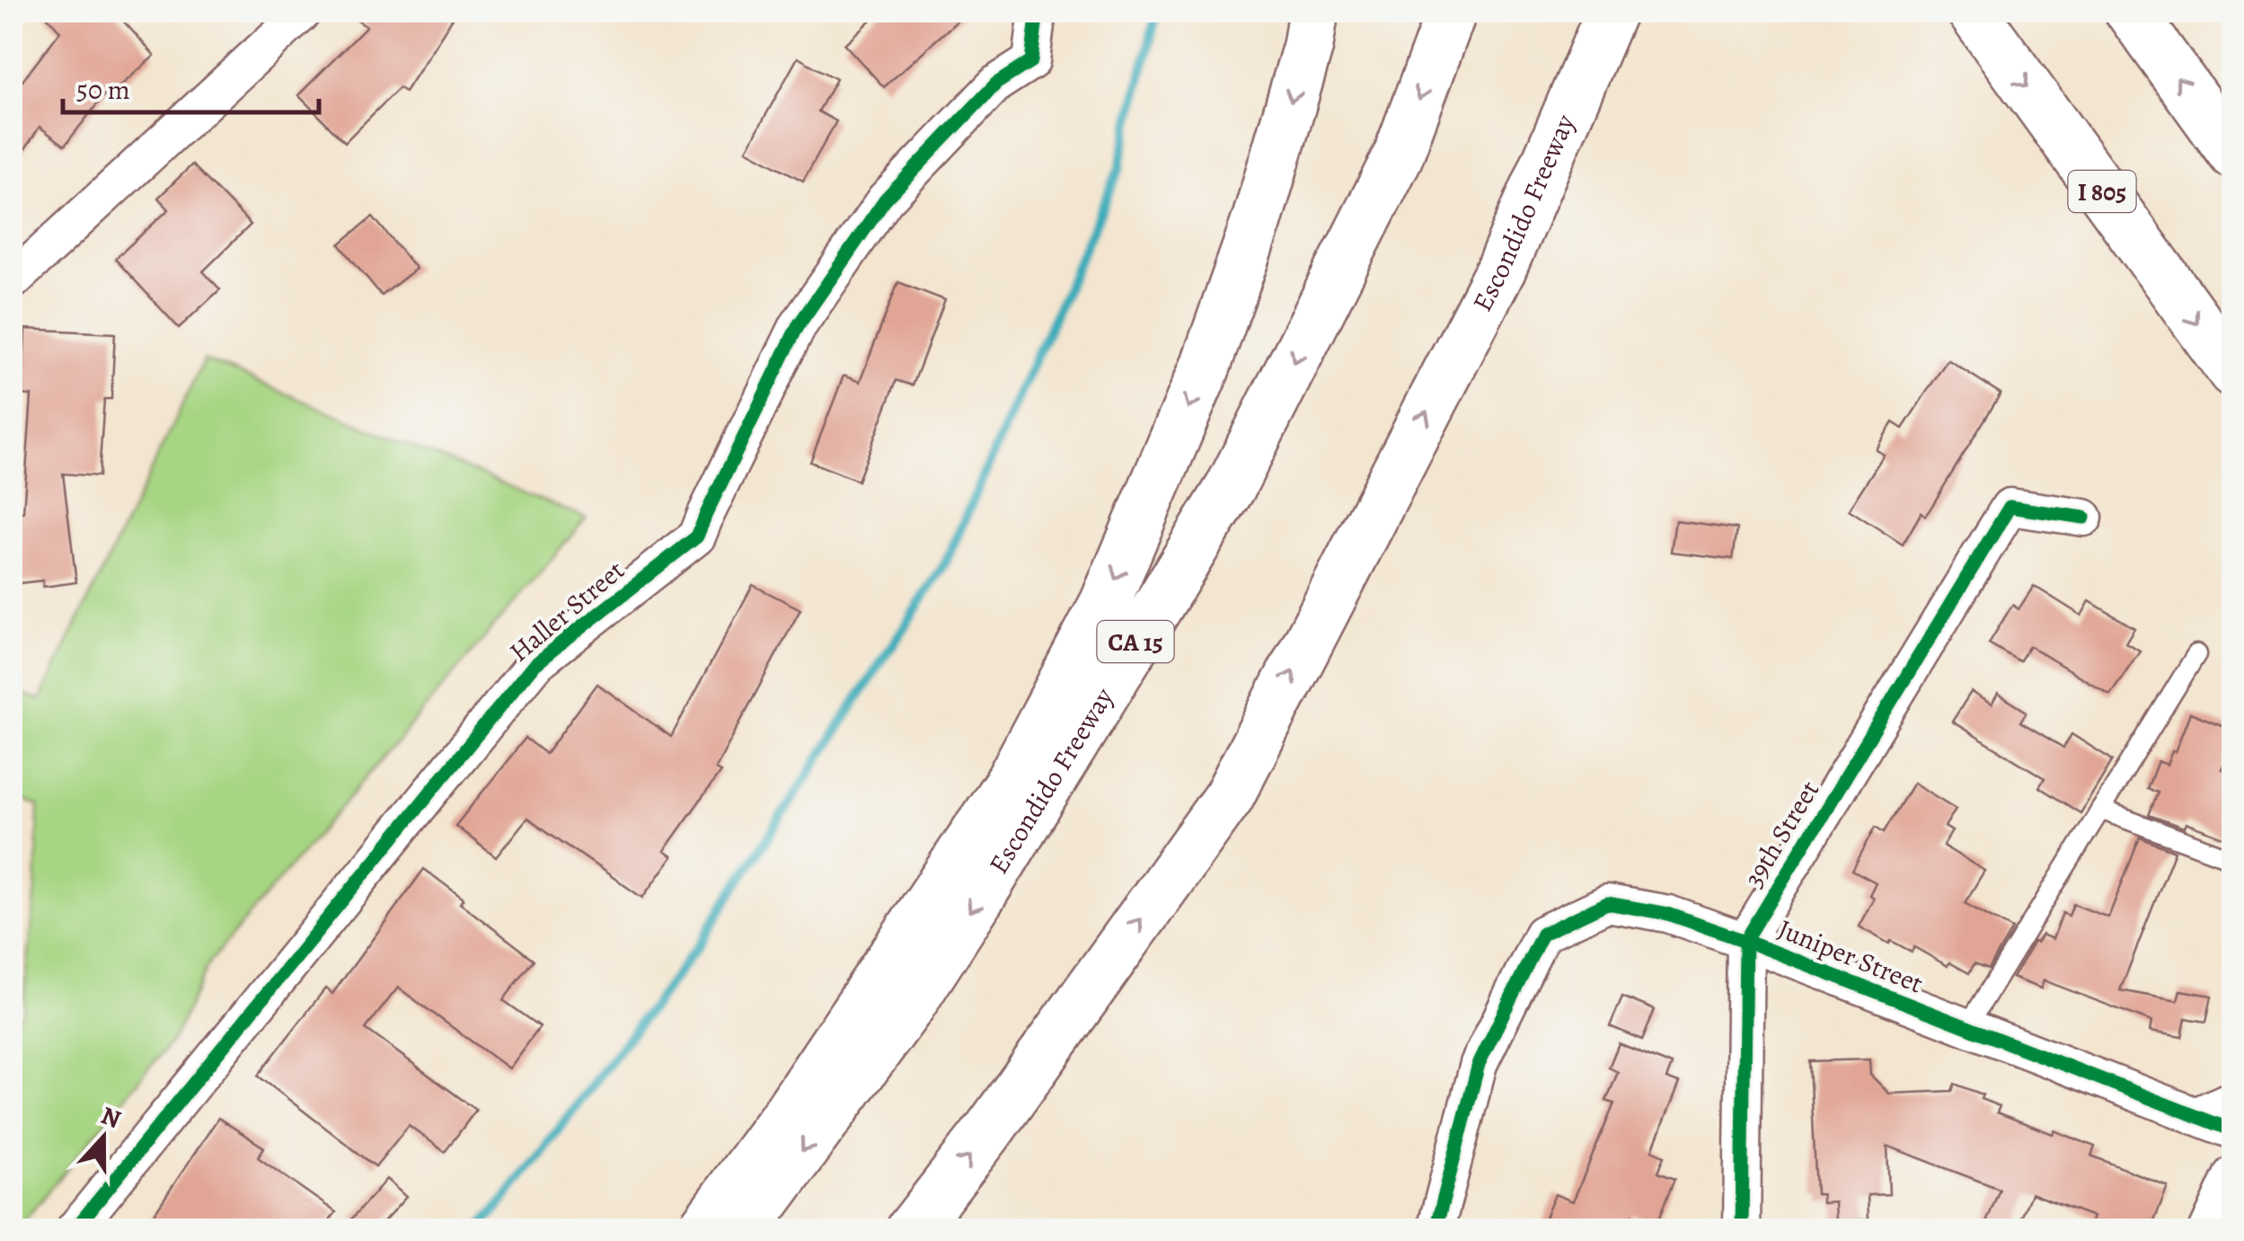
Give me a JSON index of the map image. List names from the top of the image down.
{
  "streets": {
    "highway": ["I 805", "Escondido Freeway", "CA 15"],
    "street": ["Haller Street", "39th Street", "Juniper Street"]
  },
  "crossings": [
    ["39th Street", "Juniper Street"]
  ],
  "scale_bar": "50 m",
  "north": "top"
}
